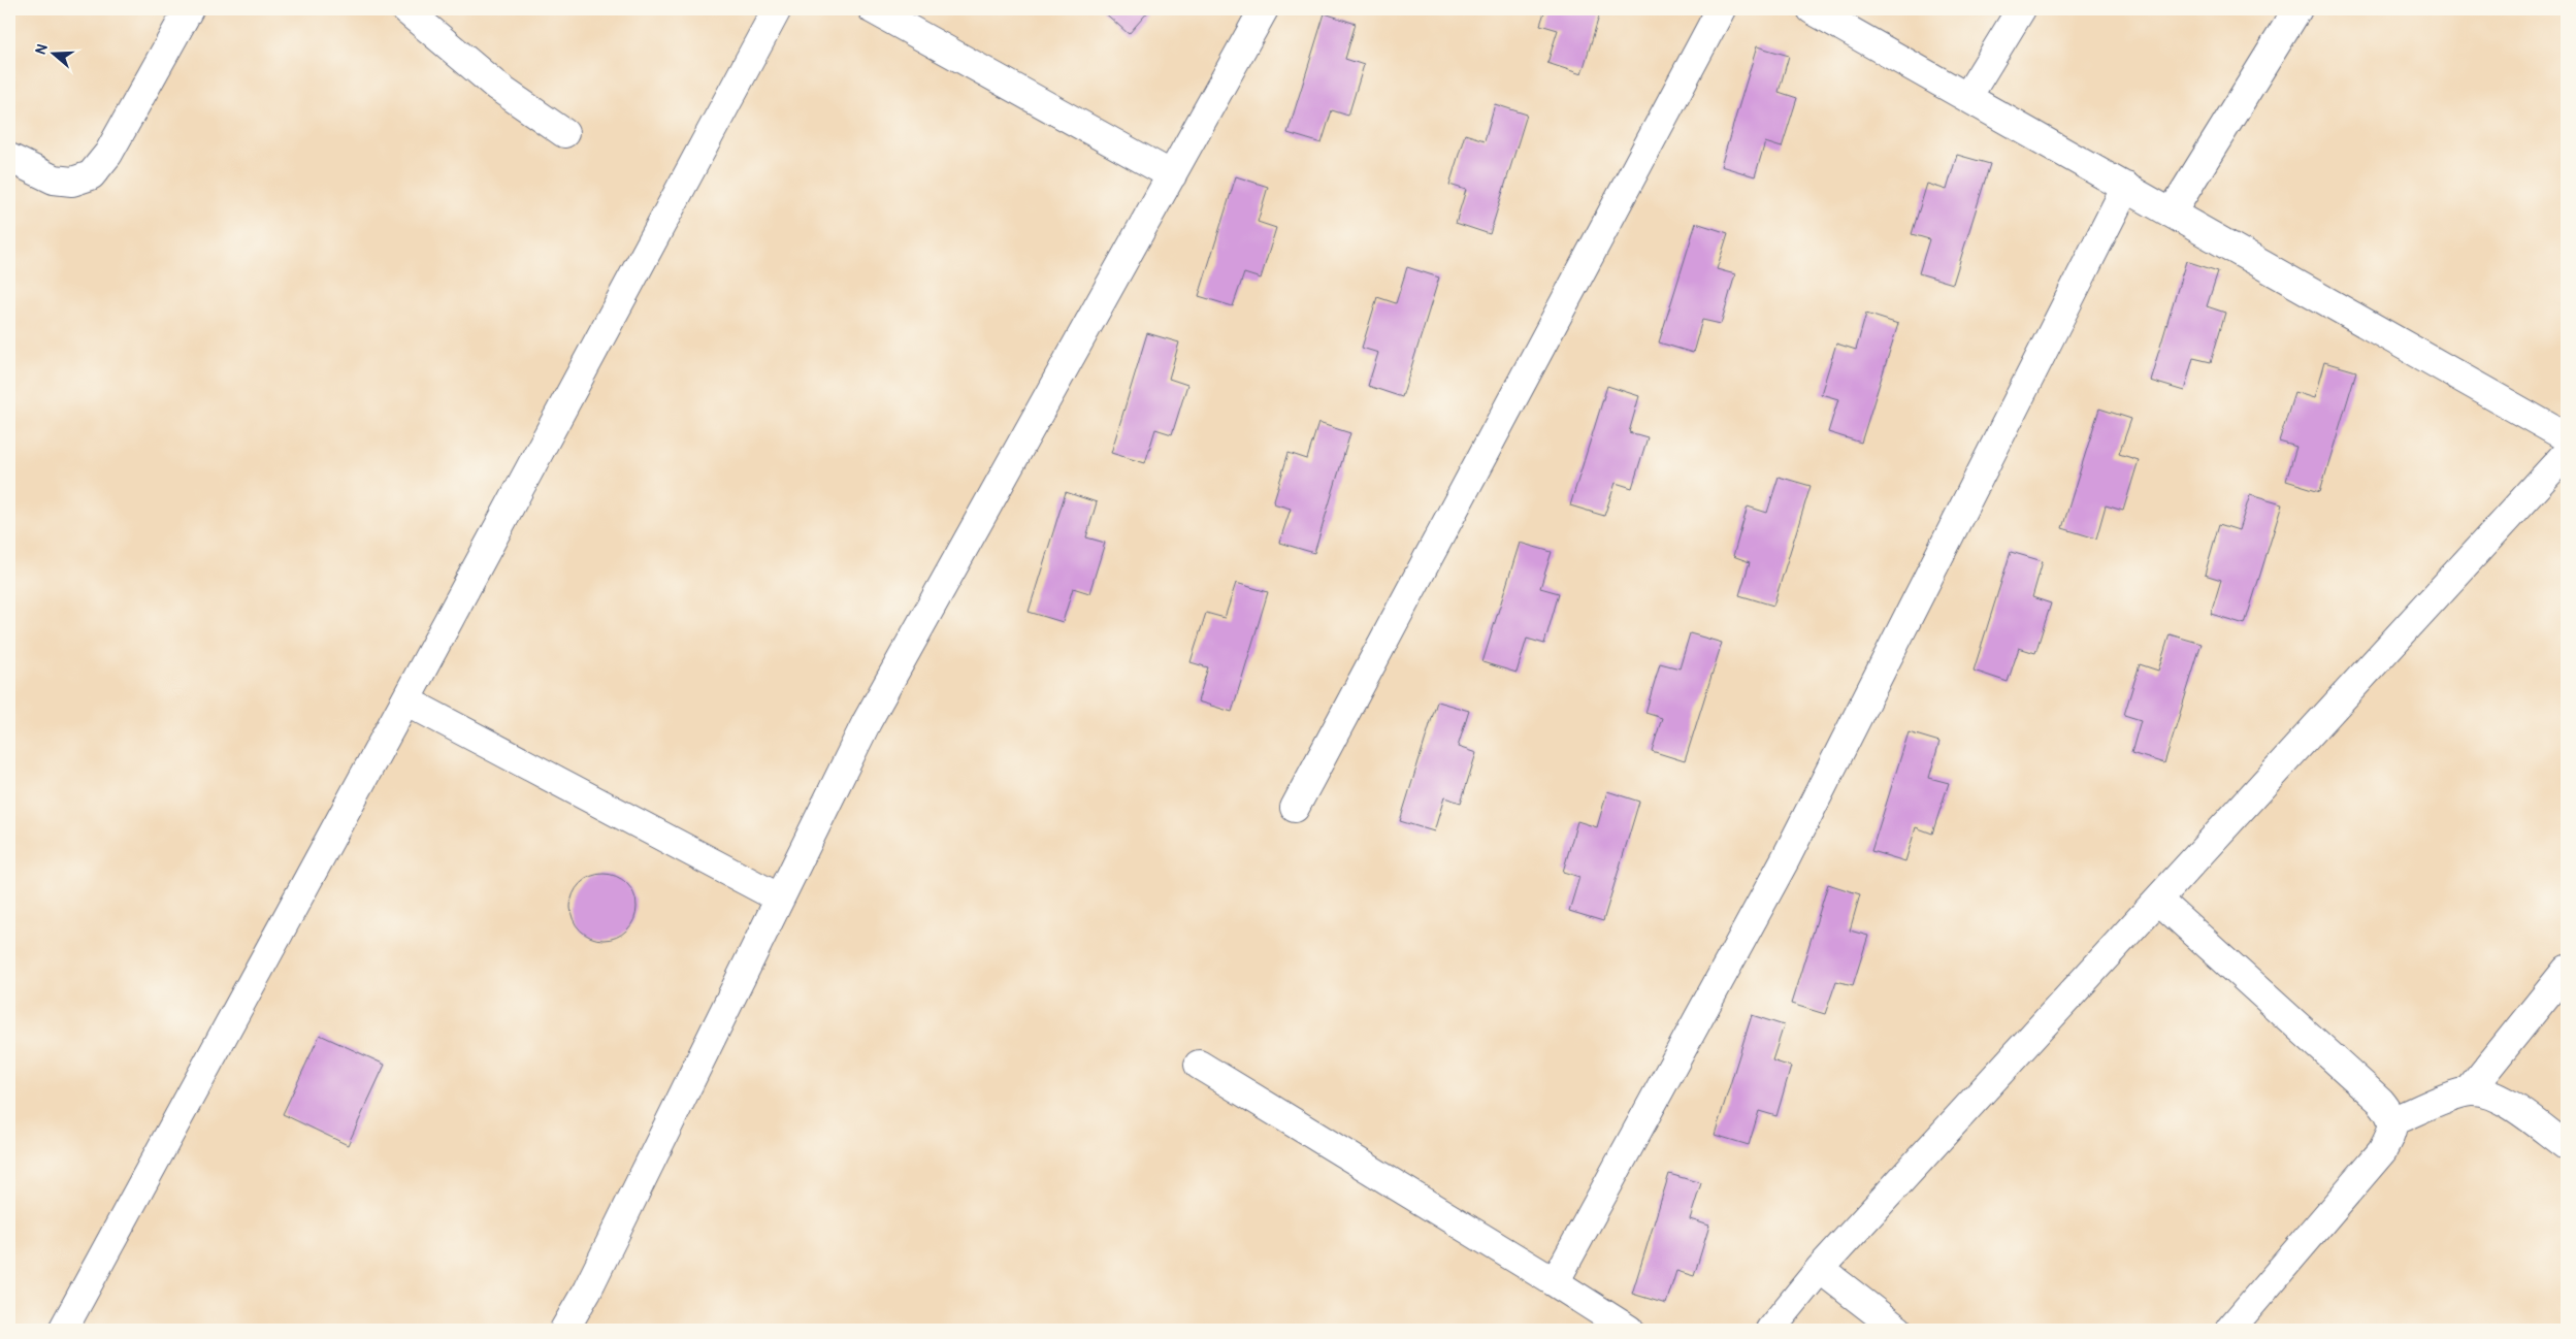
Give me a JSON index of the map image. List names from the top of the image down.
{
  "north": "left"
}
